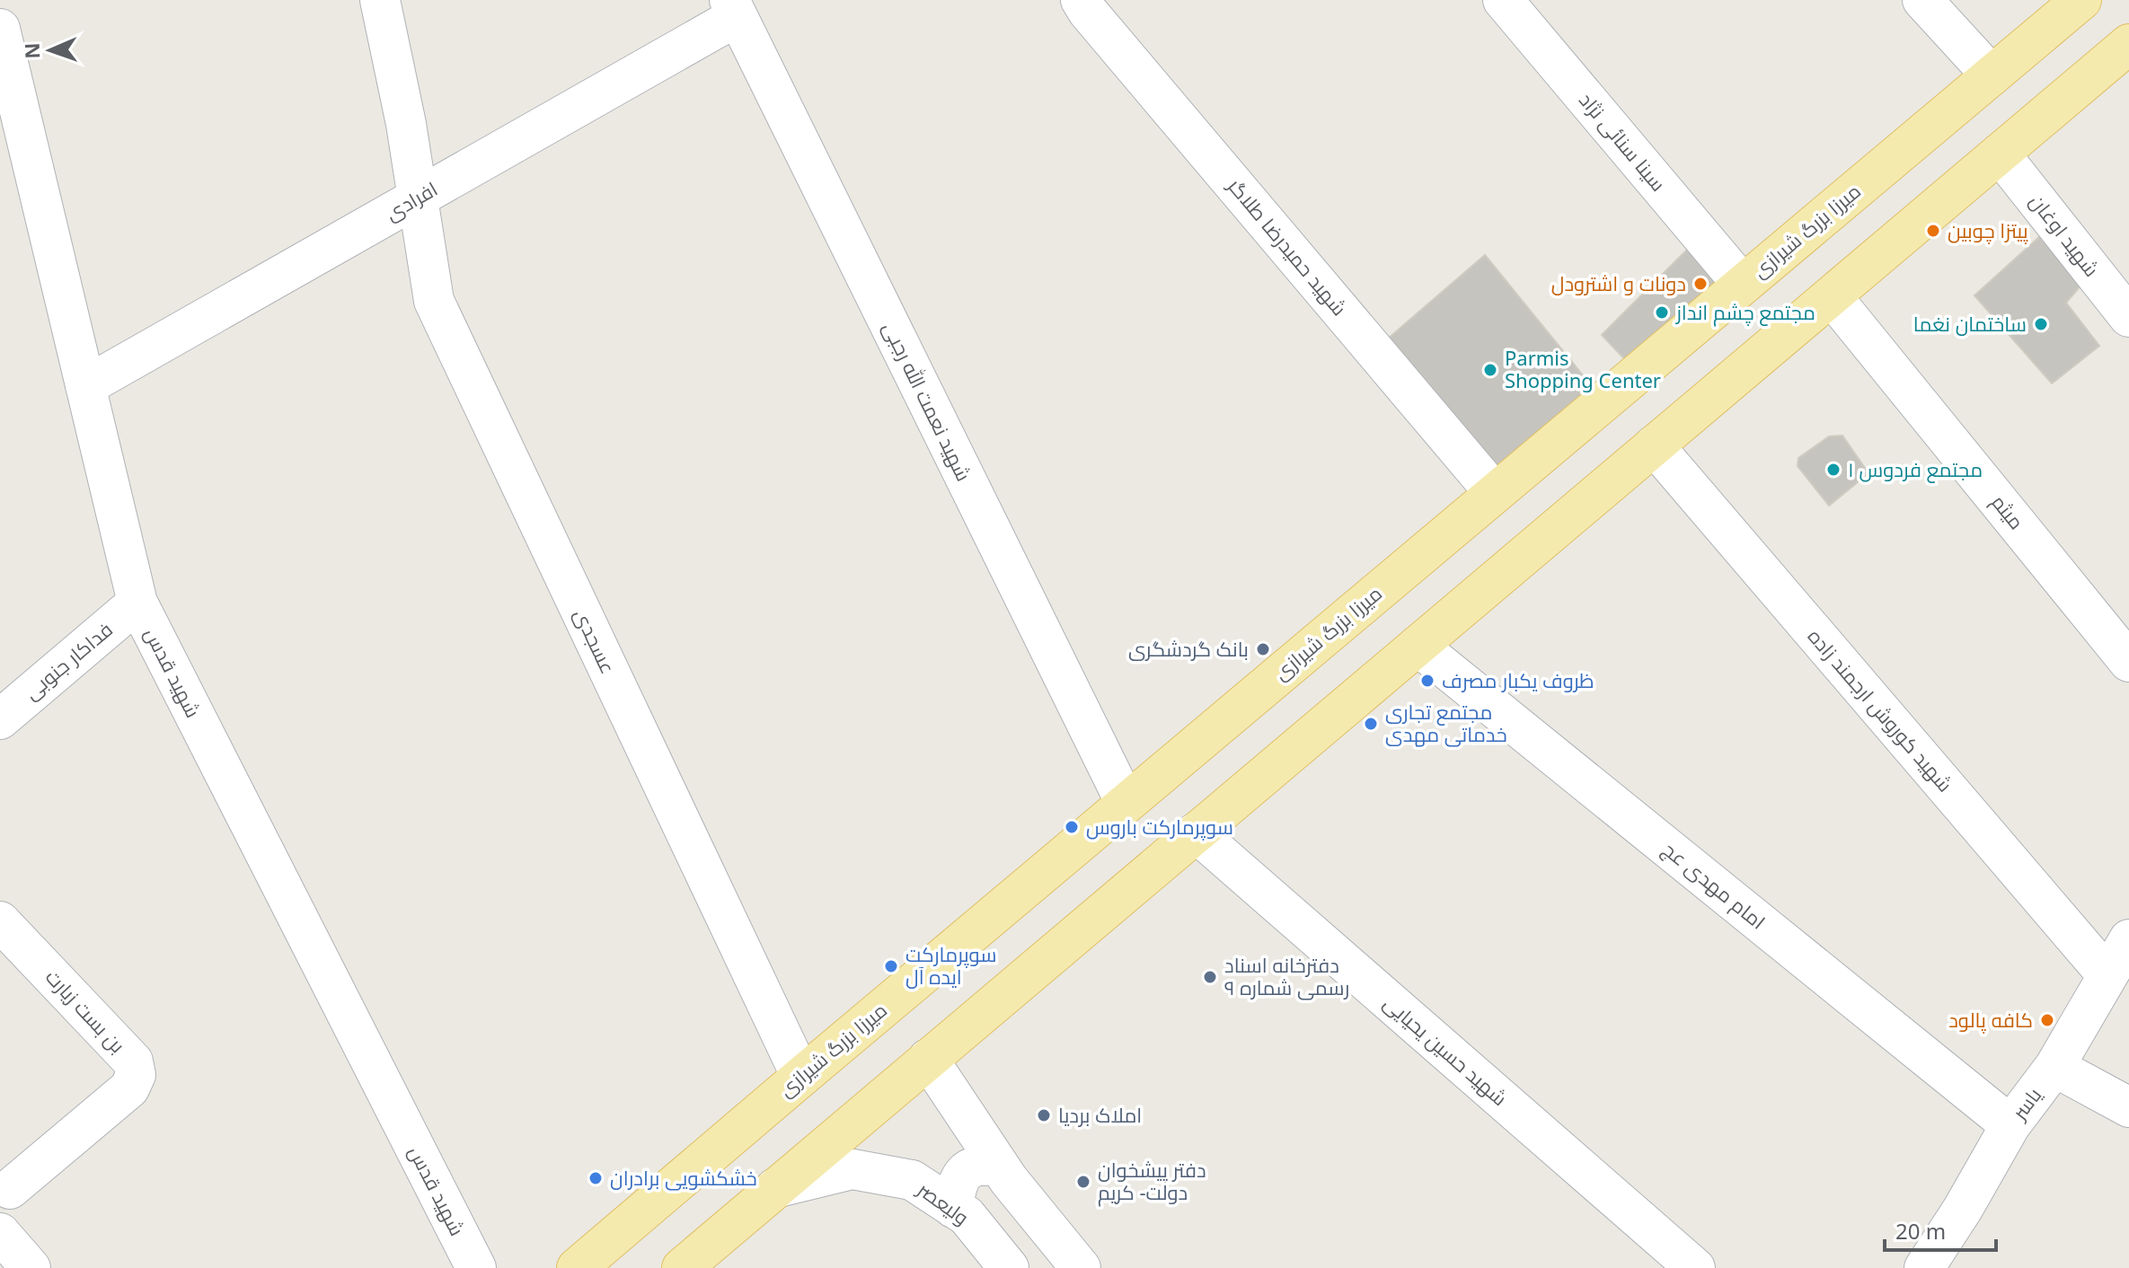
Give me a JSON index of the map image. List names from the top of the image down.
{
  "streets": {
    "main road": ["میرزا بزرگ شیرازی"],
    "street": [
      "سینا سنائی نژاد",
      "افرادی",
      "شهید اوغان",
      "شهید حمیدرضا طلاگر",
      "شهید نعمت الله رجبی",
      "میثم",
      "عسجدی",
      "فداکار جنوبی",
      "شهید قدس",
      "شهید کوروش ارجمند زاده",
      "امام مهدی عج",
      "بن بست زیارت",
      "شهید حسین یحیایی",
      "یاسر",
      "ولیعصر"
    ]
  },
  "crossings": [
    ["سینا سنائی نژاد", "میرزا بزرگ شیرازی"],
    ["افرادی", "شهید نعمت الله رجبی"],
    ["افرادی", "عسجدی"],
    ["افرادی", "شهید قدس"],
    ["میرزا بزرگ شیرازی", "شهید حمیدرضا طلاگر"],
    ["میرزا بزرگ شیرازی", "شهید نعمت الله رجبی"],
    ["میرزا بزرگ شیرازی", "عسجدی"],
    ["فداکار جنوبی", "شهید قدس"],
    ["شهید کوروش ارجمند زاده", "یاسر"],
    ["امام مهدی عج", "یاسر"]
  ],
  "places": [
    "پیتزا چوبین",
    "دونات و اشترودل",
    "مجتمع چشم انداز",
    "ساختمان نغما",
    "Parmis Shopping Center",
    "مجتمع فردوس ۱",
    "بانک گردشگری",
    "ظروف یکبار مصرف",
    "مجتمع تجاری خدماتی مهدی",
    "سوپرمارکت باروس",
    "سوپرمارکت ایده آل",
    "دفترخانه اسناد رسمی شماره ۹",
    "کافه پالود",
    "املاک بردیا",
    "خشکشویی برادران",
    "دفتر پیشخوان دولت- کریم"
  ],
  "scale_bar": "20 m",
  "north": "left"
}
